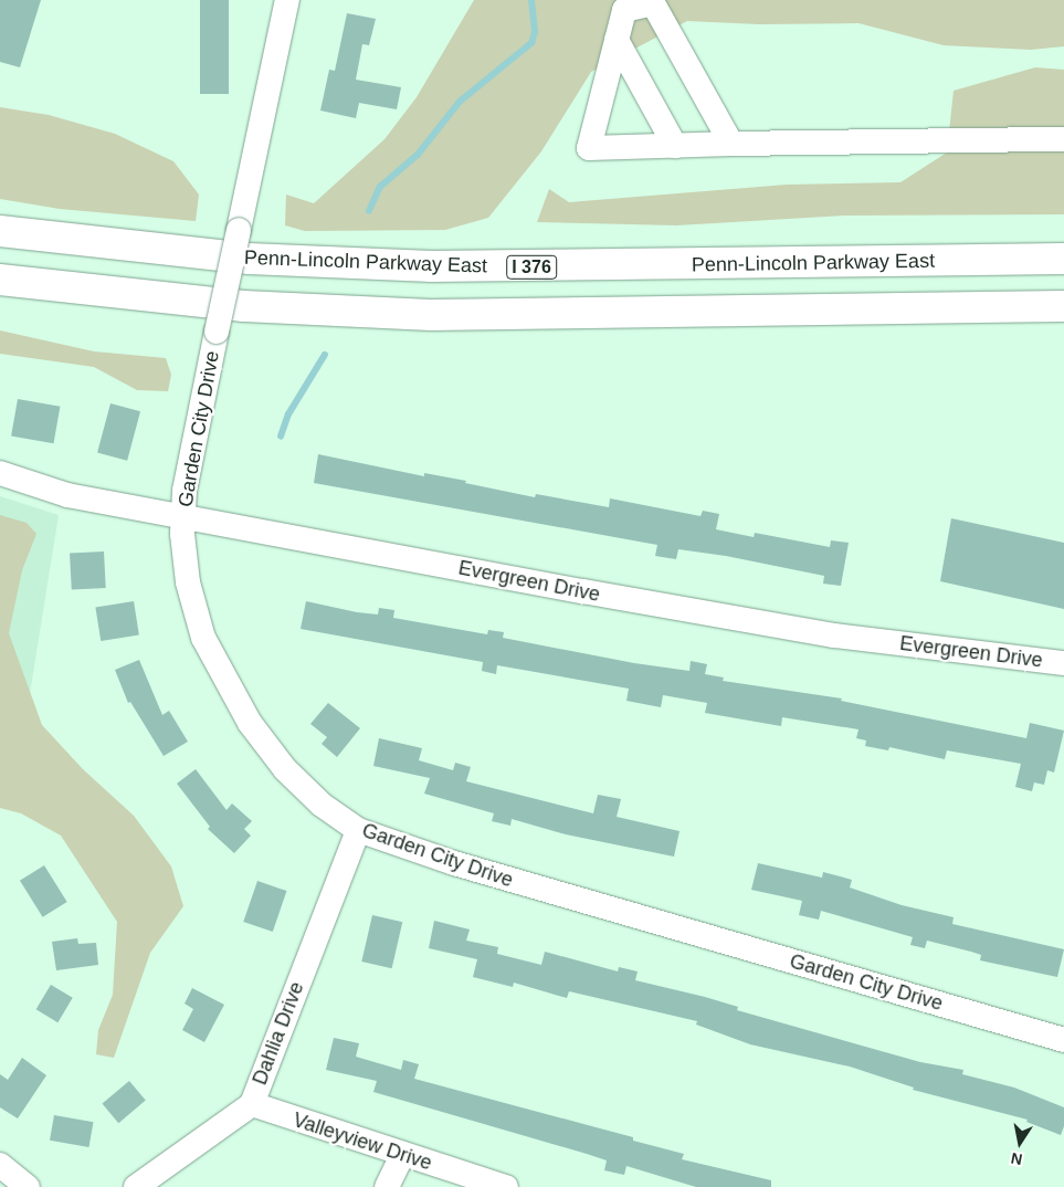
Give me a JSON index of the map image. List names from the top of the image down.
{
  "streets": {
    "highway": ["Penn-Lincoln Parkway East", "I 376"],
    "street": [
      "Garden City Drive",
      "Evergreen Drive",
      "Dahlia Drive",
      "Valleyview Drive"
    ]
  },
  "crossings": [
    ["Garden City Drive", "Evergreen Drive"],
    ["Garden City Drive", "Dahlia Drive"],
    ["Dahlia Drive", "Valleyview Drive"]
  ],
  "north": "bottom"
}
